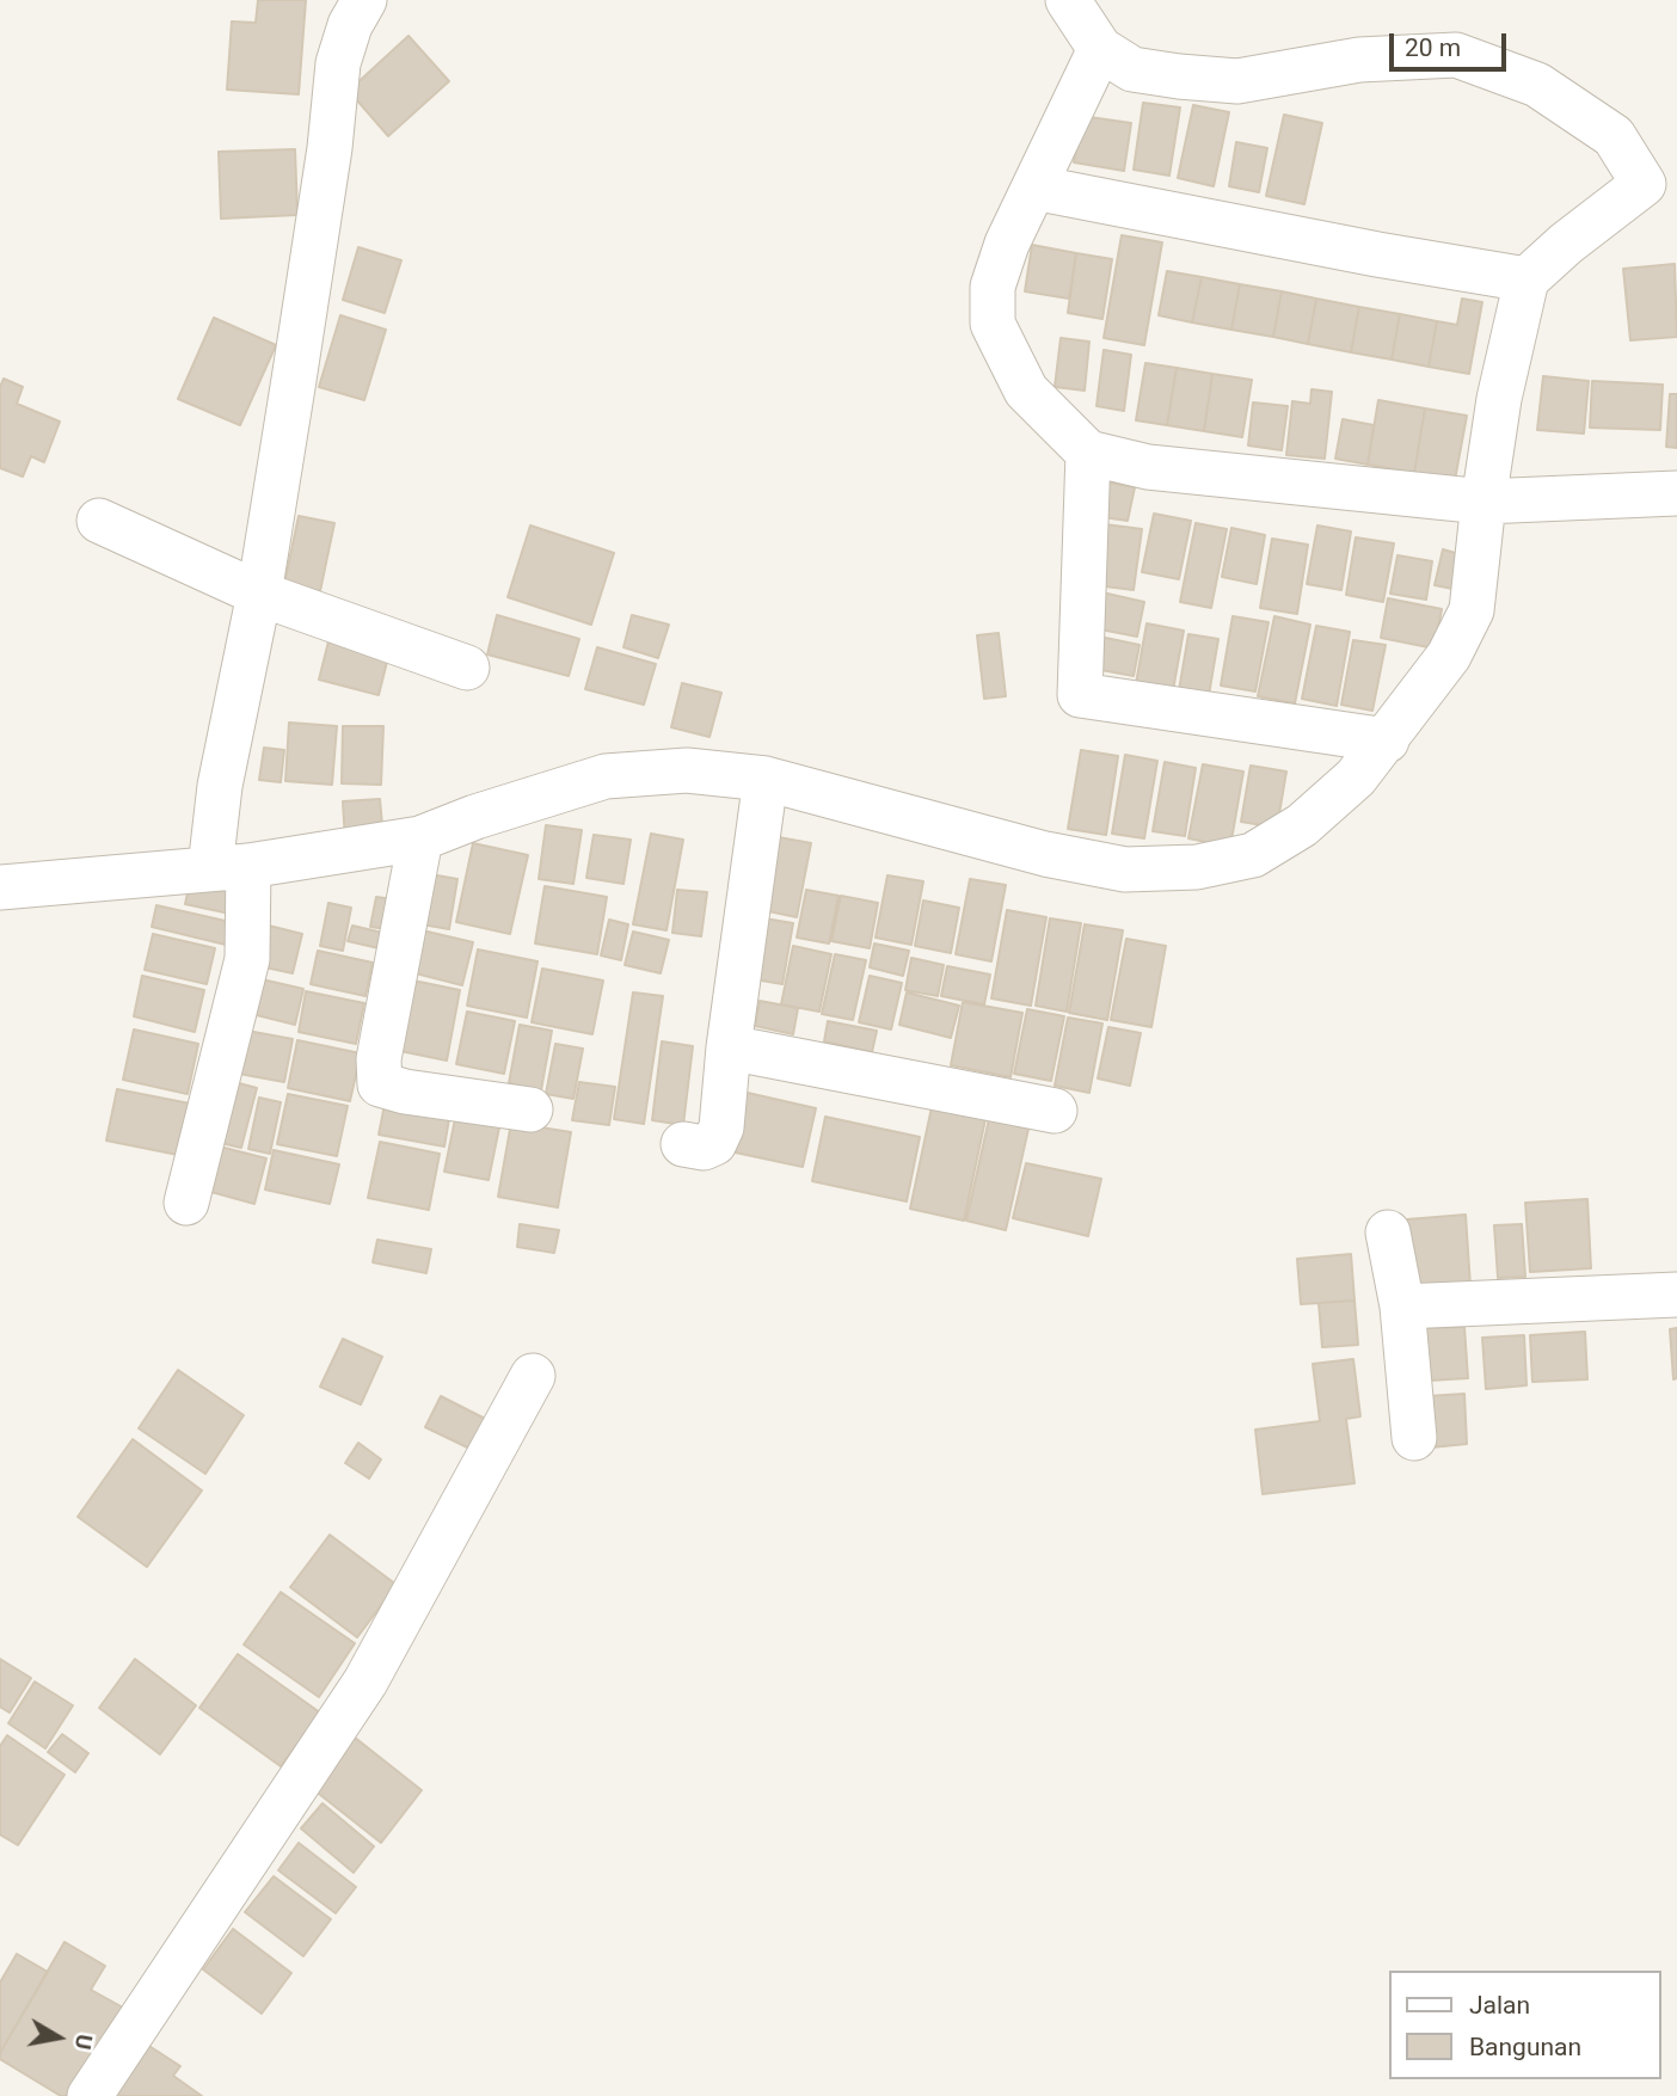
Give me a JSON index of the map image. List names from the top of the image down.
{
  "legend": ["Jalan", "Bangunan"],
  "scale_bar": "20 m",
  "north": "right"
}
